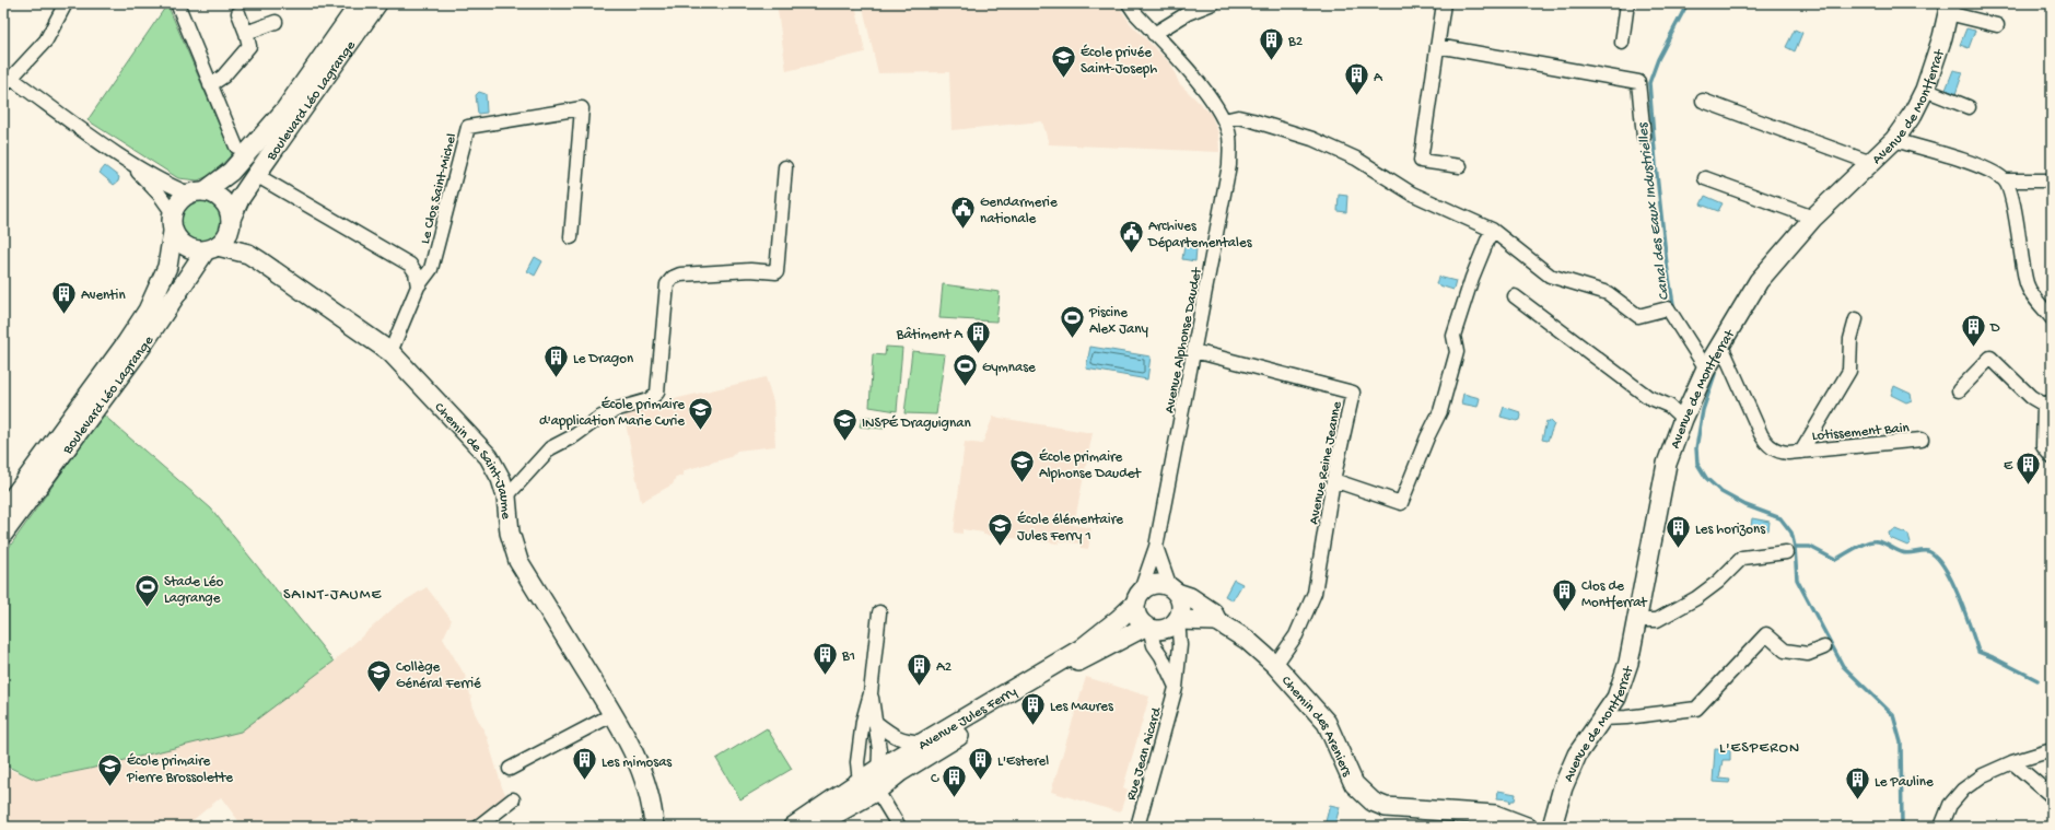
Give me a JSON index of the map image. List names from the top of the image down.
{
  "streets": {
    "street": [
      "Boulevard Léo Lagrange",
      "Avenue de Montferrat",
      "Le Clos Saint-Michel",
      "Avenue Alphonse Daudet",
      "Lotissement Bain",
      "Chemin de Saint-Jaume",
      "Avenue Reine Jeanne",
      "Avenue Jules Ferry",
      "Chemin des Areniers",
      "Rue Jean Aicard"
    ]
  },
  "crossings": [
    ["Avenue de Montferrat", "Lotissement Bain"],
    ["Avenue Alphonse Daudet", "Avenue Reine Jeanne"],
    ["Avenue Alphonse Daudet", "Avenue Jules Ferry"],
    ["Avenue Alphonse Daudet", "Chemin des Areniers"],
    ["Avenue Alphonse Daudet", "Rue Jean Aicard"],
    ["Avenue Reine Jeanne", "Chemin des Areniers"],
    ["Avenue Jules Ferry", "Chemin des Areniers"],
    ["Avenue Jules Ferry", "Rue Jean Aicard"],
    ["Chemin des Areniers", "Rue Jean Aicard"]
  ],
  "districts": ["SAINT-JAUME", "L'ESPERON"],
  "water": ["Canal des Eaux Industrielles"],
  "places": {
    "building": [
      "B2",
      "A",
      "Aventin",
      "D",
      "Bâtiment A",
      "Le Dragon",
      "E",
      "Les horizons",
      "Clos de Montferrat",
      "B1",
      "A2",
      "Les Maures",
      "L'Esterel",
      "Les mimosas",
      "C",
      "Le Pauline"
    ],
    "school or university": [
      "École privée Saint-Joseph",
      "École primaire d'application Marie Curie",
      "INSPÉ Draguignan",
      "École primaire Alphonse Daudet",
      "École élémentaire Jules Ferry 1",
      "Collège Général Ferrié",
      "École primaire Pierre Brossolette"
    ],
    "public building": ["Gendarmerie nationale", "Archives Départementales"],
    "sports": ["Piscine Alex Jany", "Gymnase", "Stade Léo Lagrange"]
  }
}
